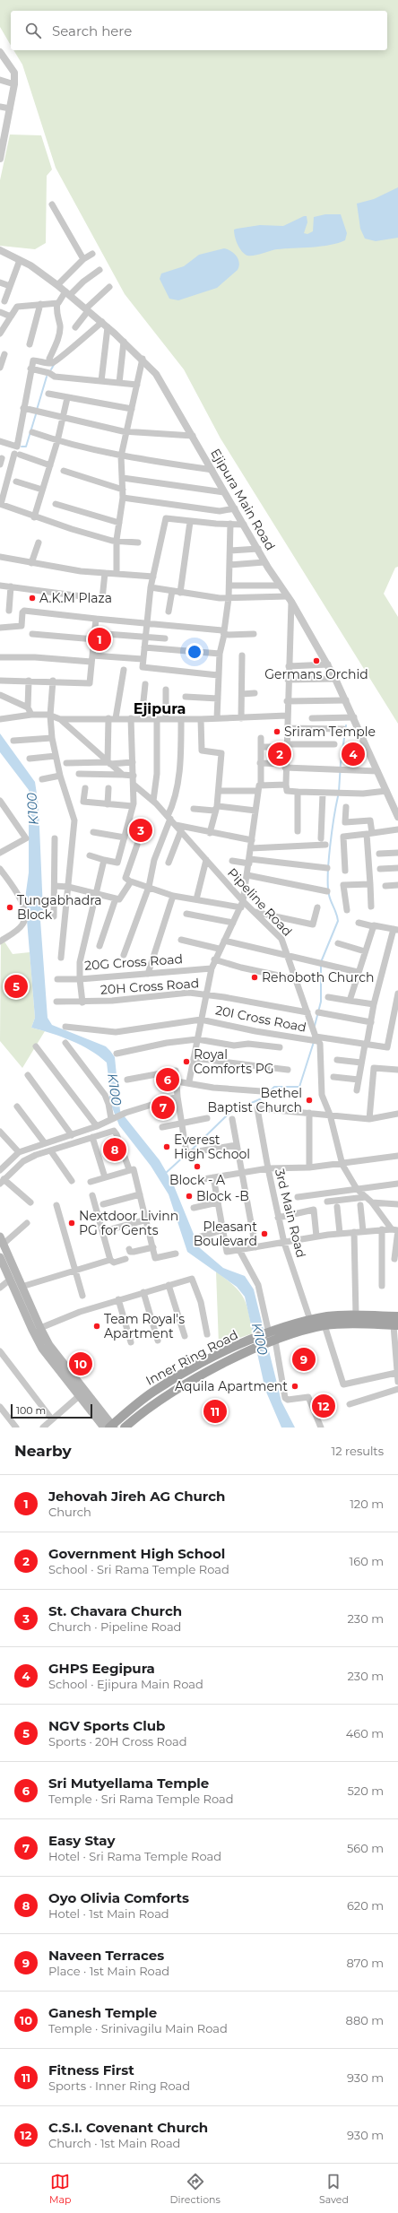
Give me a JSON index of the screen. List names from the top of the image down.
{
  "streets": {
    "main road": ["Inner Ring Road"],
    "street": [
      "Ejipura Main Road",
      "Pipeline Road",
      "20G Cross Road",
      "20H Cross Road",
      "20I Cross Road",
      "3rd Main Road"
    ]
  },
  "crossings": [
    ["Pipeline Road", "20H Cross Road"],
    ["Pipeline Road", "20I Cross Road"],
    ["3rd Main Road", "Inner Ring Road"]
  ],
  "districts": ["Ejipura"],
  "water": ["K100"],
  "places": [
    "A.K.M Plaza",
    "Germans Orchid",
    "Sriram Temple",
    "Tungabhadra Block",
    "Rehoboth Church",
    "Royal Comforts PG",
    "Bethel Baptist Church",
    "Everest High School",
    "Block - A",
    "Block -B",
    "Nextdoor Livinn PG for Gents",
    "Pleasant Boulevard",
    "Team Royal's Apartment",
    "Aquila Apartment"
  ],
  "scale_bar": "100 m",
  "page": {
    "search": "Search here",
    "pins": [
      "1",
      "2",
      "4",
      "3",
      "5",
      "6",
      "7",
      "8",
      "9",
      "10",
      "12",
      "11"
    ],
    "scale": "100 m",
    "heading": ["Nearby", "12 results"],
    "list": [
      {
        "mark": "1",
        "name": "Jehovah Jireh AG Church",
        "note": "Church",
        "value": "120 m"
      },
      {
        "mark": "2",
        "name": "Government High School",
        "note": "School · Sri Rama Temple Road",
        "value": "160 m"
      },
      {
        "mark": "3",
        "name": "St. Chavara Church",
        "note": "Church · Pipeline Road",
        "value": "230 m"
      },
      {
        "mark": "4",
        "name": "GHPS Eegipura",
        "note": "School · Ejipura Main Road",
        "value": "230 m"
      },
      {
        "mark": "5",
        "name": "NGV Sports Club",
        "note": "Sports · 20H Cross Road",
        "value": "460 m"
      },
      {
        "mark": "6",
        "name": "Sri Mutyellama Temple",
        "note": "Temple · Sri Rama Temple Road",
        "value": "520 m"
      },
      {
        "mark": "7",
        "name": "Easy Stay",
        "note": "Hotel · Sri Rama Temple Road",
        "value": "560 m"
      },
      {
        "mark": "8",
        "name": "Oyo Olivia Comforts",
        "note": "Hotel · 1st Main Road",
        "value": "620 m"
      },
      {
        "mark": "9",
        "name": "Naveen Terraces",
        "note": "Place · 1st Main Road",
        "value": "870 m"
      },
      {
        "mark": "10",
        "name": "Ganesh Temple",
        "note": "Temple · Srinivagilu Main Road",
        "value": "880 m"
      },
      {
        "mark": "11",
        "name": "Fitness First",
        "note": "Sports · Inner Ring Road",
        "value": "930 m"
      },
      {
        "mark": "12",
        "name": "C.S.I. Covenant Church",
        "note": "Church · 1st Main Road",
        "value": "930 m"
      }
    ],
    "nav": ["Map", "Directions", "Saved"]
  }
}
